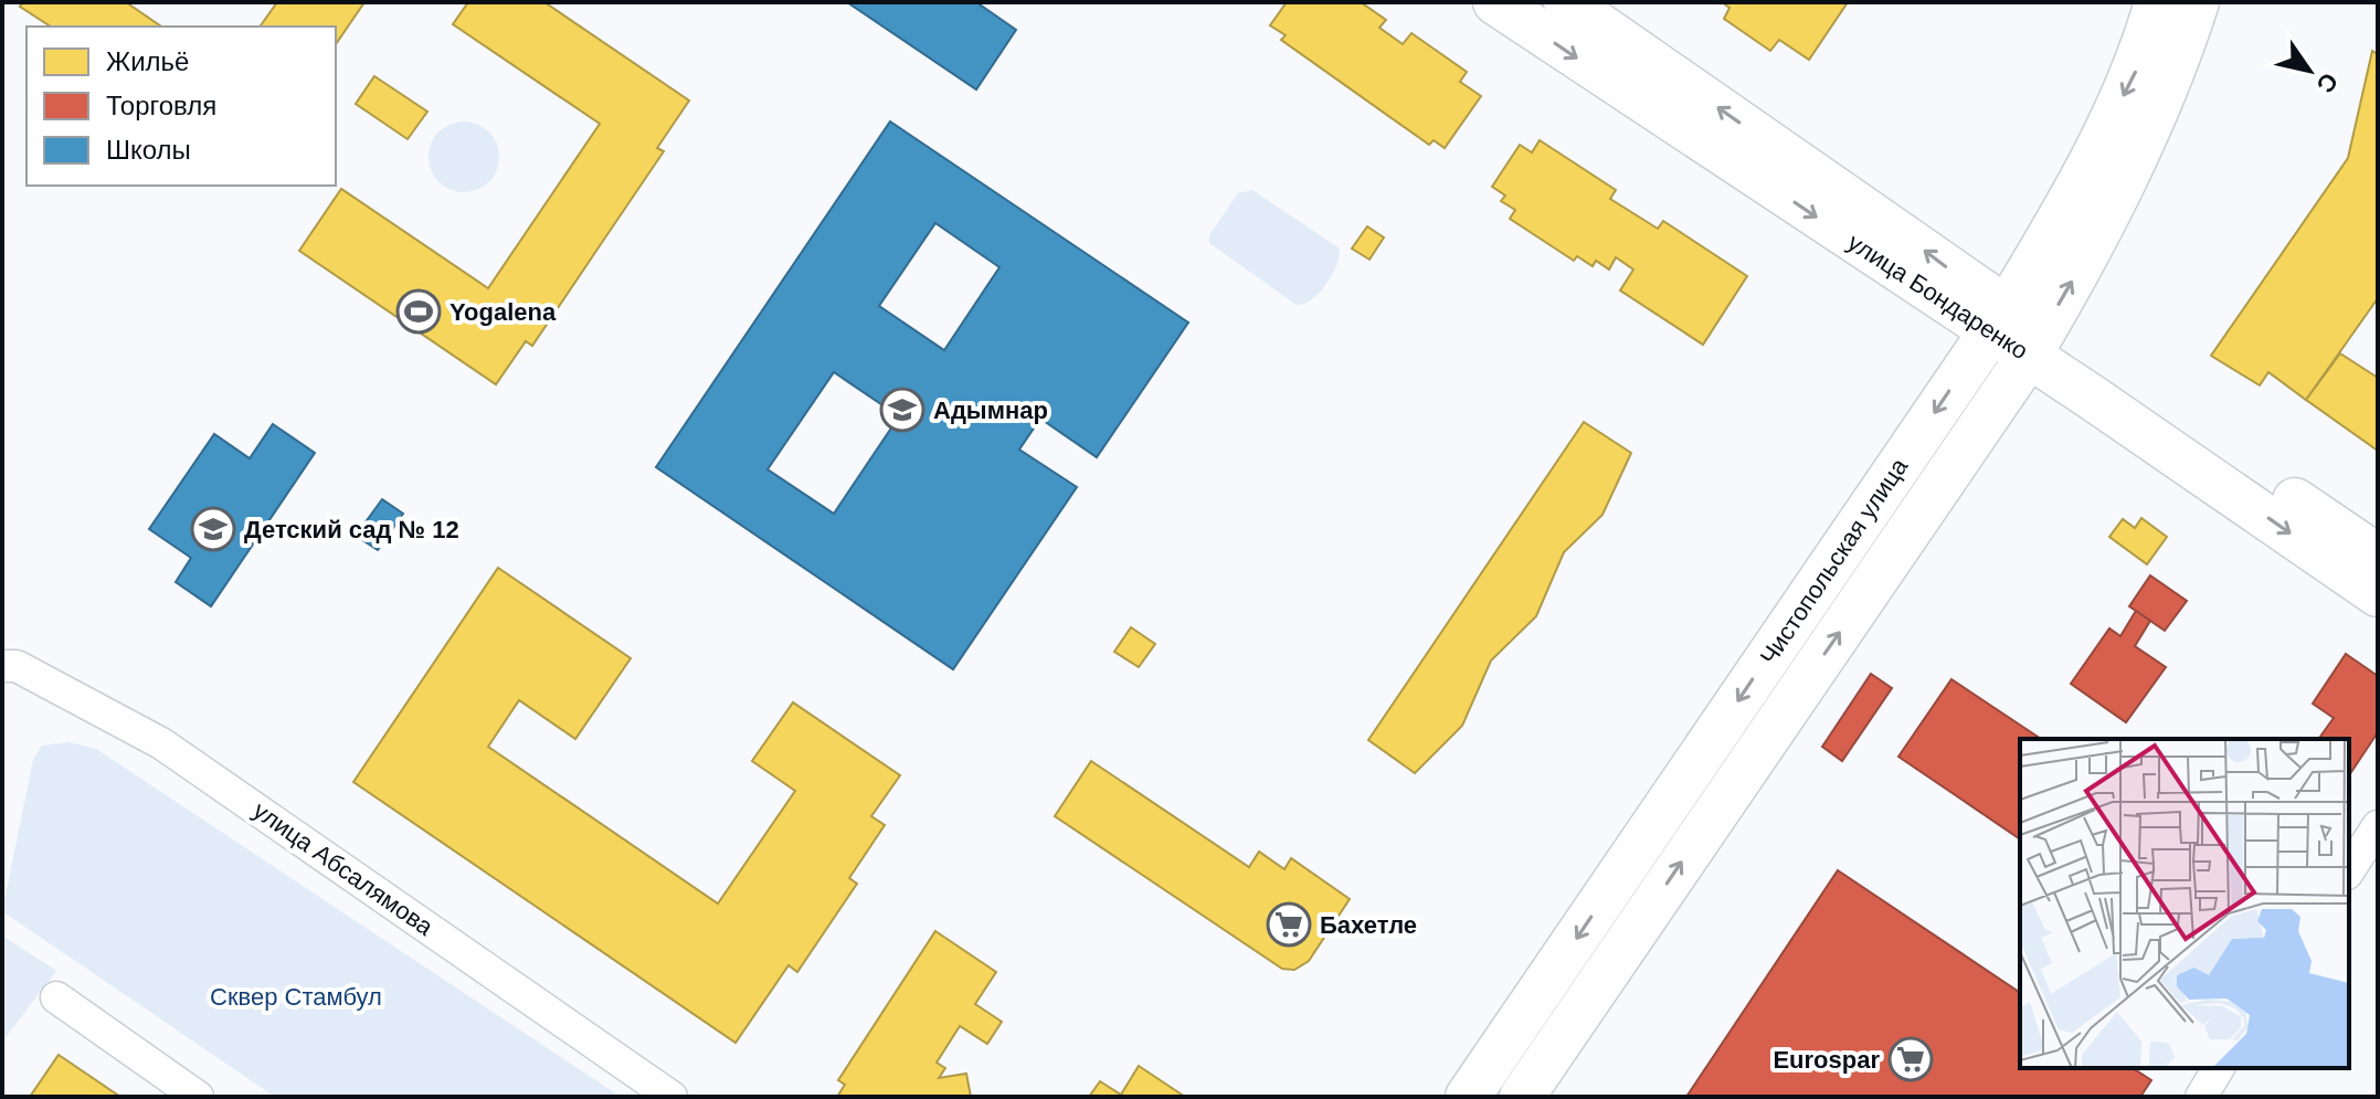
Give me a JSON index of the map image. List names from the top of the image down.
{
  "streets": {
    "main road": ["улица Бондаренко", "Чистопольская улица"],
    "street": ["улица Абсалямова"]
  },
  "crossings": [
    ["улица Бондаренко", "Чистопольская улица"]
  ],
  "parks": ["Сквер Стамбул"],
  "places": {
    "sports": ["Yogalena"],
    "school or university": ["Адымнар", "Детский сад № 12"],
    "supermarket": ["Бахетле", "Eurospar"]
  },
  "legend": ["Жильё", "Торговля", "Школы"],
  "north": "bottom right"
}
